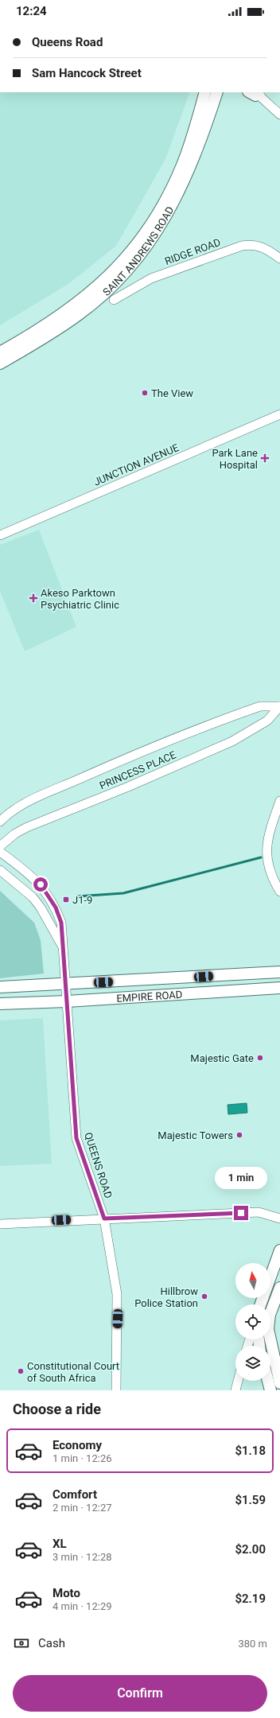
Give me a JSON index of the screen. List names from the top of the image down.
{
  "streets": {
    "main road": ["SAINT ANDREWS ROAD", "EMPIRE ROAD"],
    "street": [
      "RIDGE ROAD",
      "JUNCTION AVENUE",
      "PRINCESS PLACE",
      "QUEENS ROAD"
    ]
  },
  "crossings": [
    ["EMPIRE ROAD", "QUEENS ROAD"]
  ],
  "places": {
    "other": [
      "The View",
      "Majestic Gate",
      "Majestic Towers",
      "Hillbrow Police Station",
      "Constitutional Court of South Africa"
    ],
    "health": ["Park Lane Hospital", "Akeso Parktown Psychiatric Clinic"],
    "transit": ["J1-9"]
  },
  "north": "top",
  "page": {
    "status": "12:24",
    "banner": ["Queens Road", "Sam Hancock Street"],
    "bubble": "1 min",
    "heading": "Choose a ride",
    "list": [
      {
        "name": "Economy",
        "note": "1 min · 12:26",
        "value": "$1.18"
      },
      {
        "name": "Comfort",
        "note": "2 min · 12:27",
        "value": "$1.59"
      },
      {
        "name": "XL",
        "note": "3 min · 12:28",
        "value": "$2.00"
      },
      {
        "name": "Moto",
        "note": "4 min · 12:29",
        "value": "$2.19"
      }
    ],
    "pay": ["Cash", "380 m"],
    "buttons": "Confirm"
  }
}
